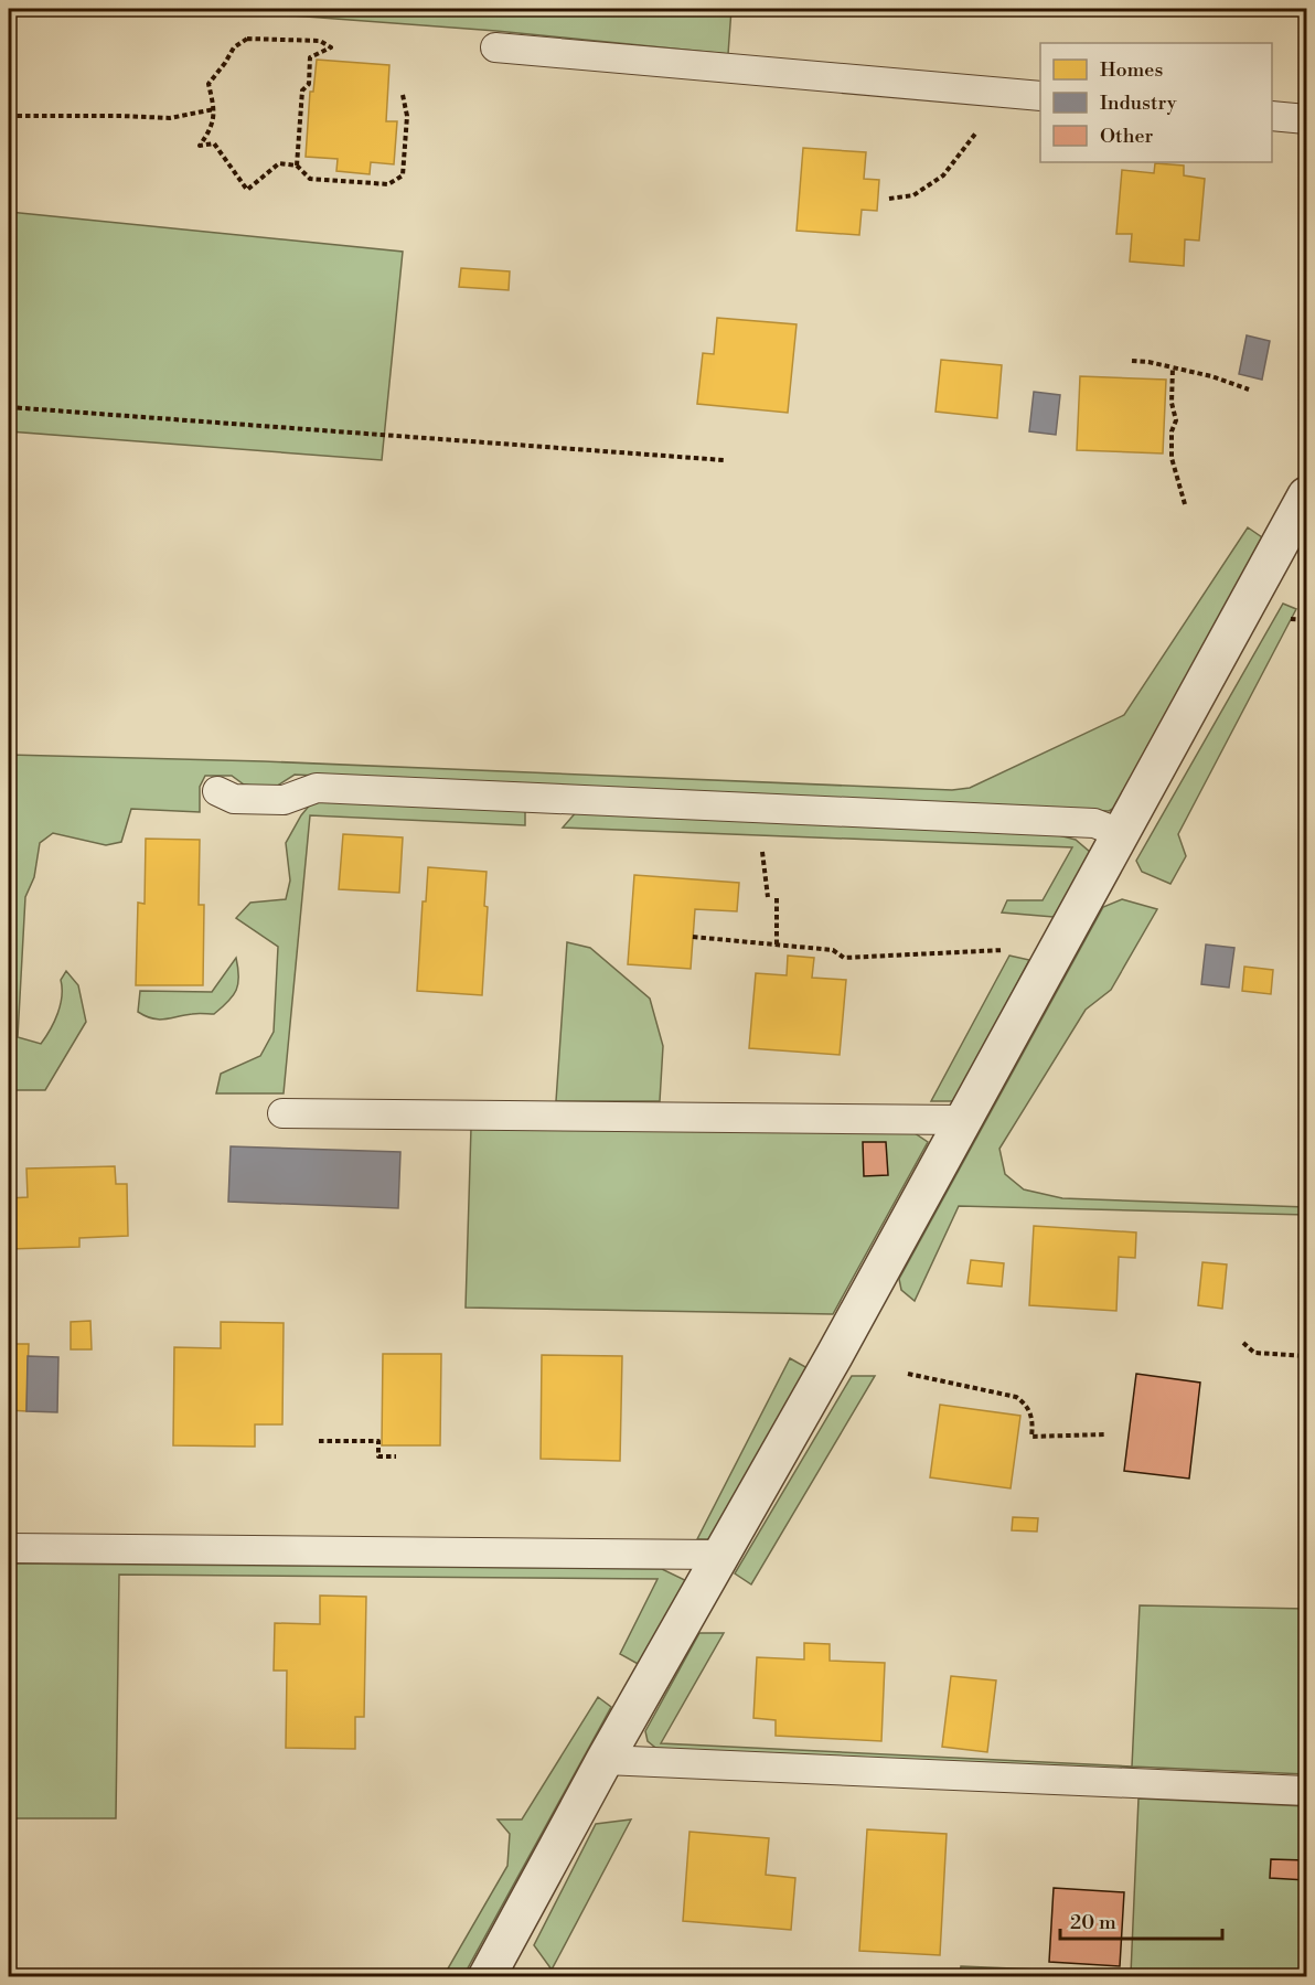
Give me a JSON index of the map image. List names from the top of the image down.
{
  "legend": ["Homes", "Industry", "Other"],
  "scale_bar": "20 m"
}
